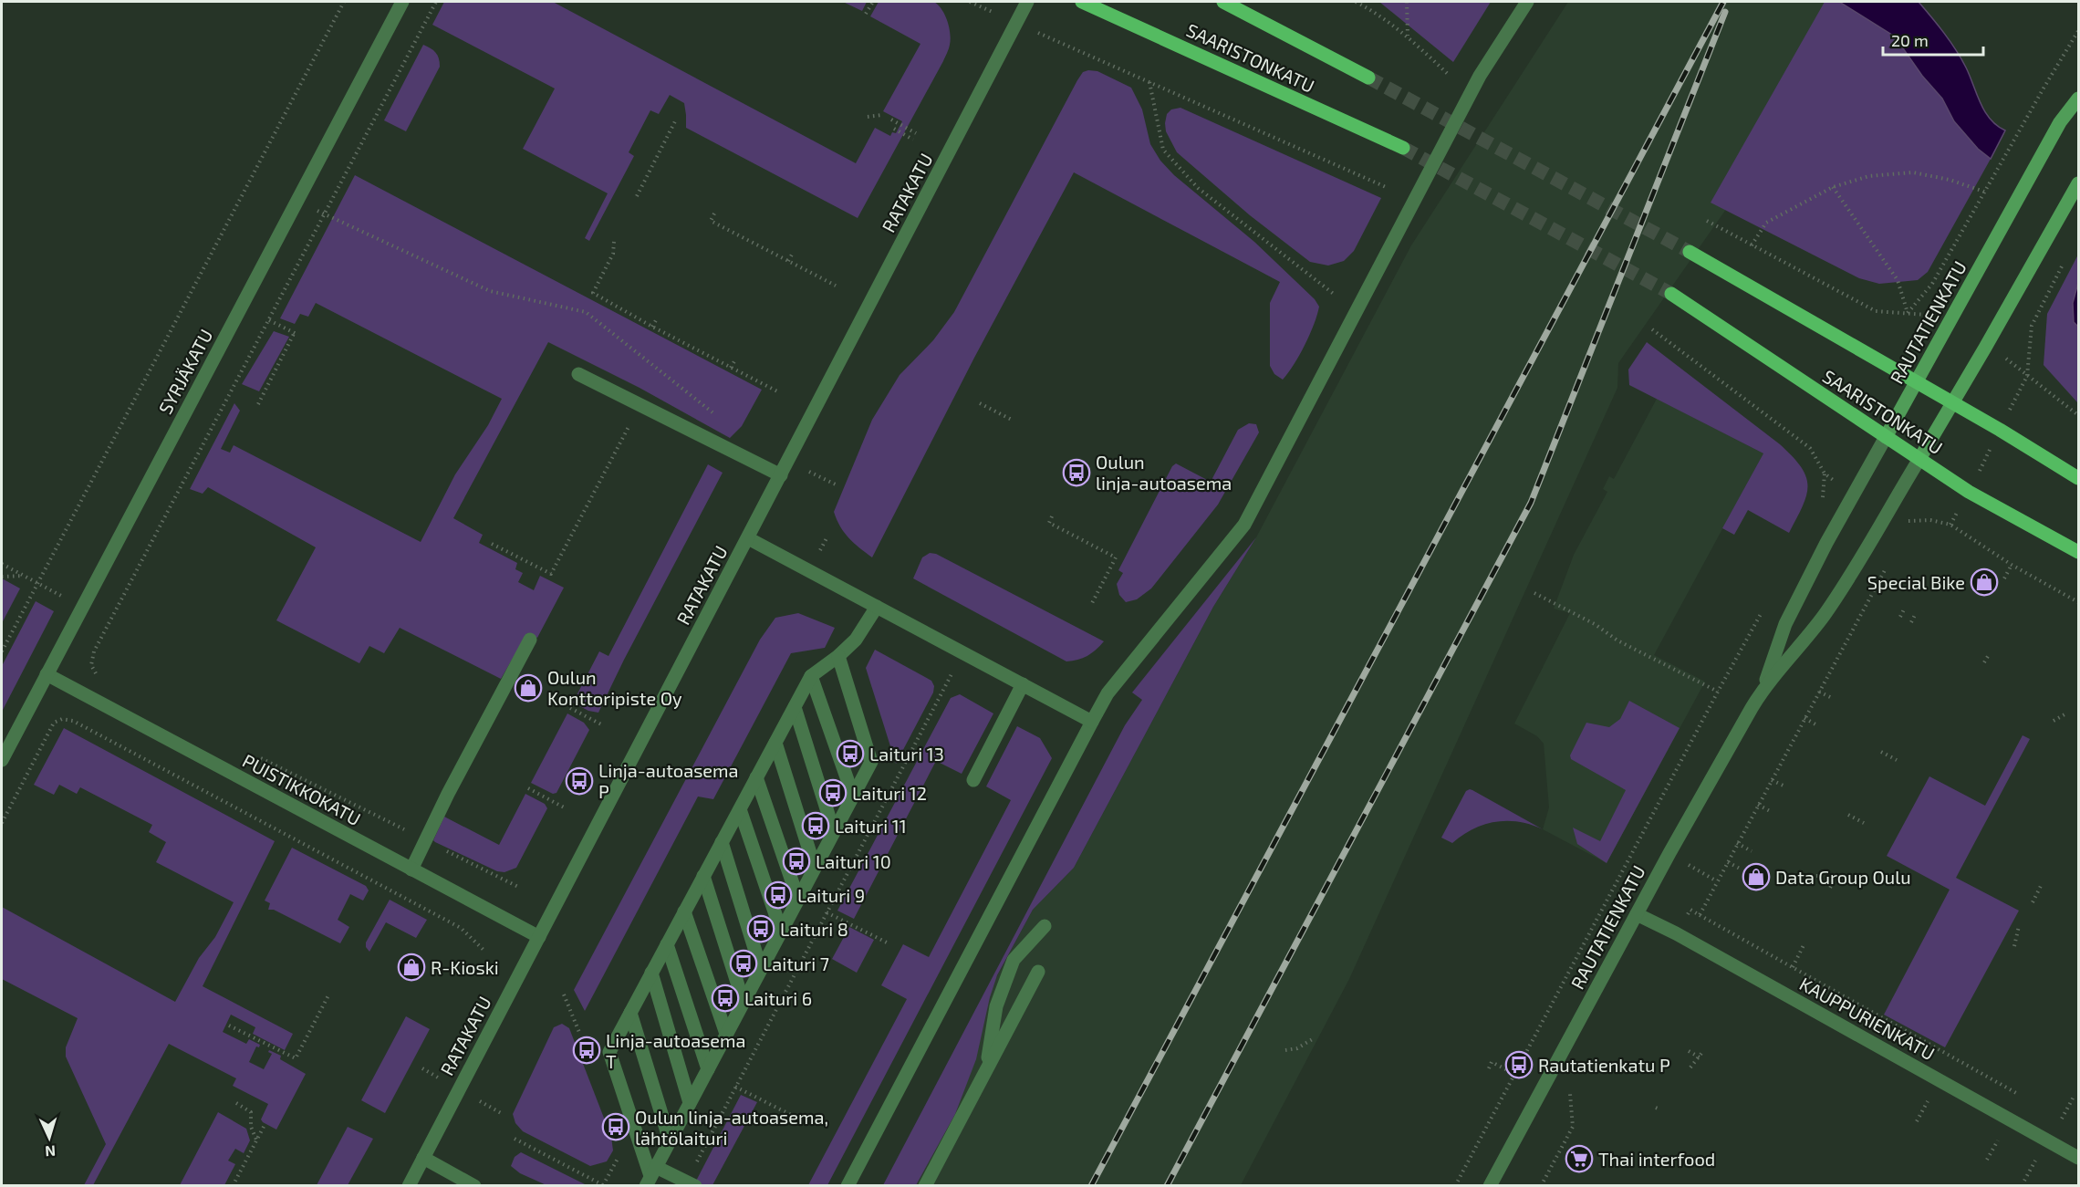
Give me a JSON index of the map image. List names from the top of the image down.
{
  "streets": {
    "main road": ["SAARISTONKATU", "RAUTATIENKATU"],
    "street": [
      "RATAKATU",
      "SYRJÄKATU",
      "PUISTIKKOKATU",
      "KAUPPURIENKATU"
    ]
  },
  "crossings": [
    ["SAARISTONKATU", "RAUTATIENKATU"],
    ["RATAKATU", "PUISTIKKOKATU"],
    ["RAUTATIENKATU", "KAUPPURIENKATU"],
    ["SYRJÄKATU", "PUISTIKKOKATU"]
  ],
  "places": {
    "bus stop": [
      "Oulun linja-autoasema",
      "Laituri 13",
      "Linja-autoasema P",
      "Laituri 12",
      "Laituri 11",
      "Laituri 10",
      "Laituri 9",
      "Laituri 8",
      "Laituri 7",
      "Laituri 6",
      "Linja-autoasema T",
      "Rautatienkatu P",
      "Oulun linja-autoasema, lähtölaituri"
    ],
    "shop": [
      "Special Bike",
      "Oulun Konttoripiste Oy",
      "Data Group Oulu",
      "R-Kioski"
    ],
    "supermarket": ["Thai interfood"]
  },
  "scale_bar": "20 m",
  "north": "bottom"
}
